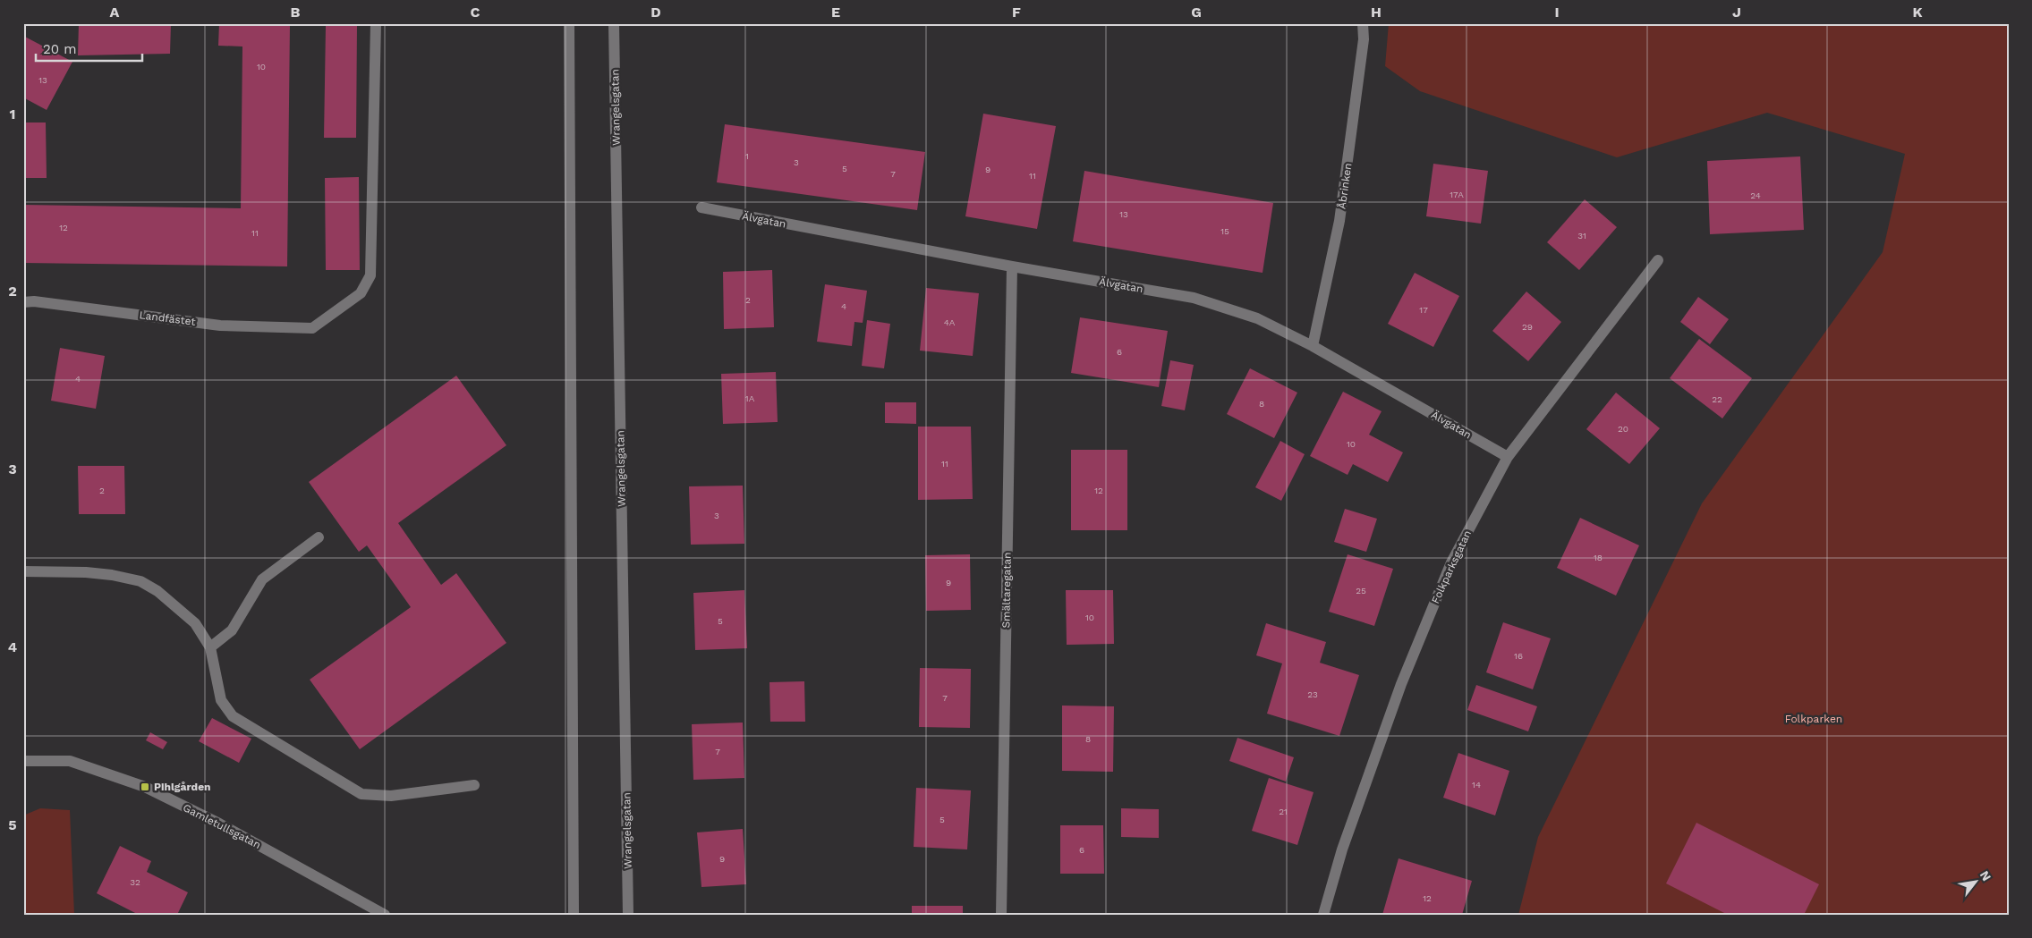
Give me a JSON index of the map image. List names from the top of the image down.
{
  "streets": {
    "street": [
      "Wrangelsgatan",
      "Åbrinken",
      "Älvgatan",
      "Landfästet",
      "Folkparksgatan",
      "Smältaregatan",
      "Gamletullsgatan"
    ]
  },
  "crossings": [
    ["Åbrinken", "Älvgatan"],
    ["Älvgatan", "Folkparksgatan"],
    ["Älvgatan", "Smältaregatan"]
  ],
  "parks": ["Folkparken"],
  "places": {
    "transit": ["Pihlgården"]
  },
  "house_numbers": [
    "10",
    "13",
    "1",
    "3",
    "5",
    "9",
    "7",
    "11",
    "17A",
    "24",
    "13",
    "12",
    "15",
    "11",
    "31",
    "2",
    "4",
    "17",
    "4A",
    "29",
    "6",
    "4",
    "1A",
    "22",
    "8",
    "20",
    "10",
    "11",
    "2",
    "12",
    "3",
    "18",
    "9",
    "25",
    "10",
    "5",
    "16",
    "23",
    "7",
    "8",
    "7",
    "14",
    "21",
    "5",
    "6",
    "9",
    "32",
    "12"
  ],
  "scale_bar": "20 m",
  "north": "top right",
  "grid": {
    "columns": [
      "A",
      "B",
      "C",
      "D",
      "E",
      "F",
      "G",
      "H",
      "I",
      "J",
      "K"
    ],
    "rows": [
      "1",
      "2",
      "3",
      "4",
      "5"
    ]
  }
}
